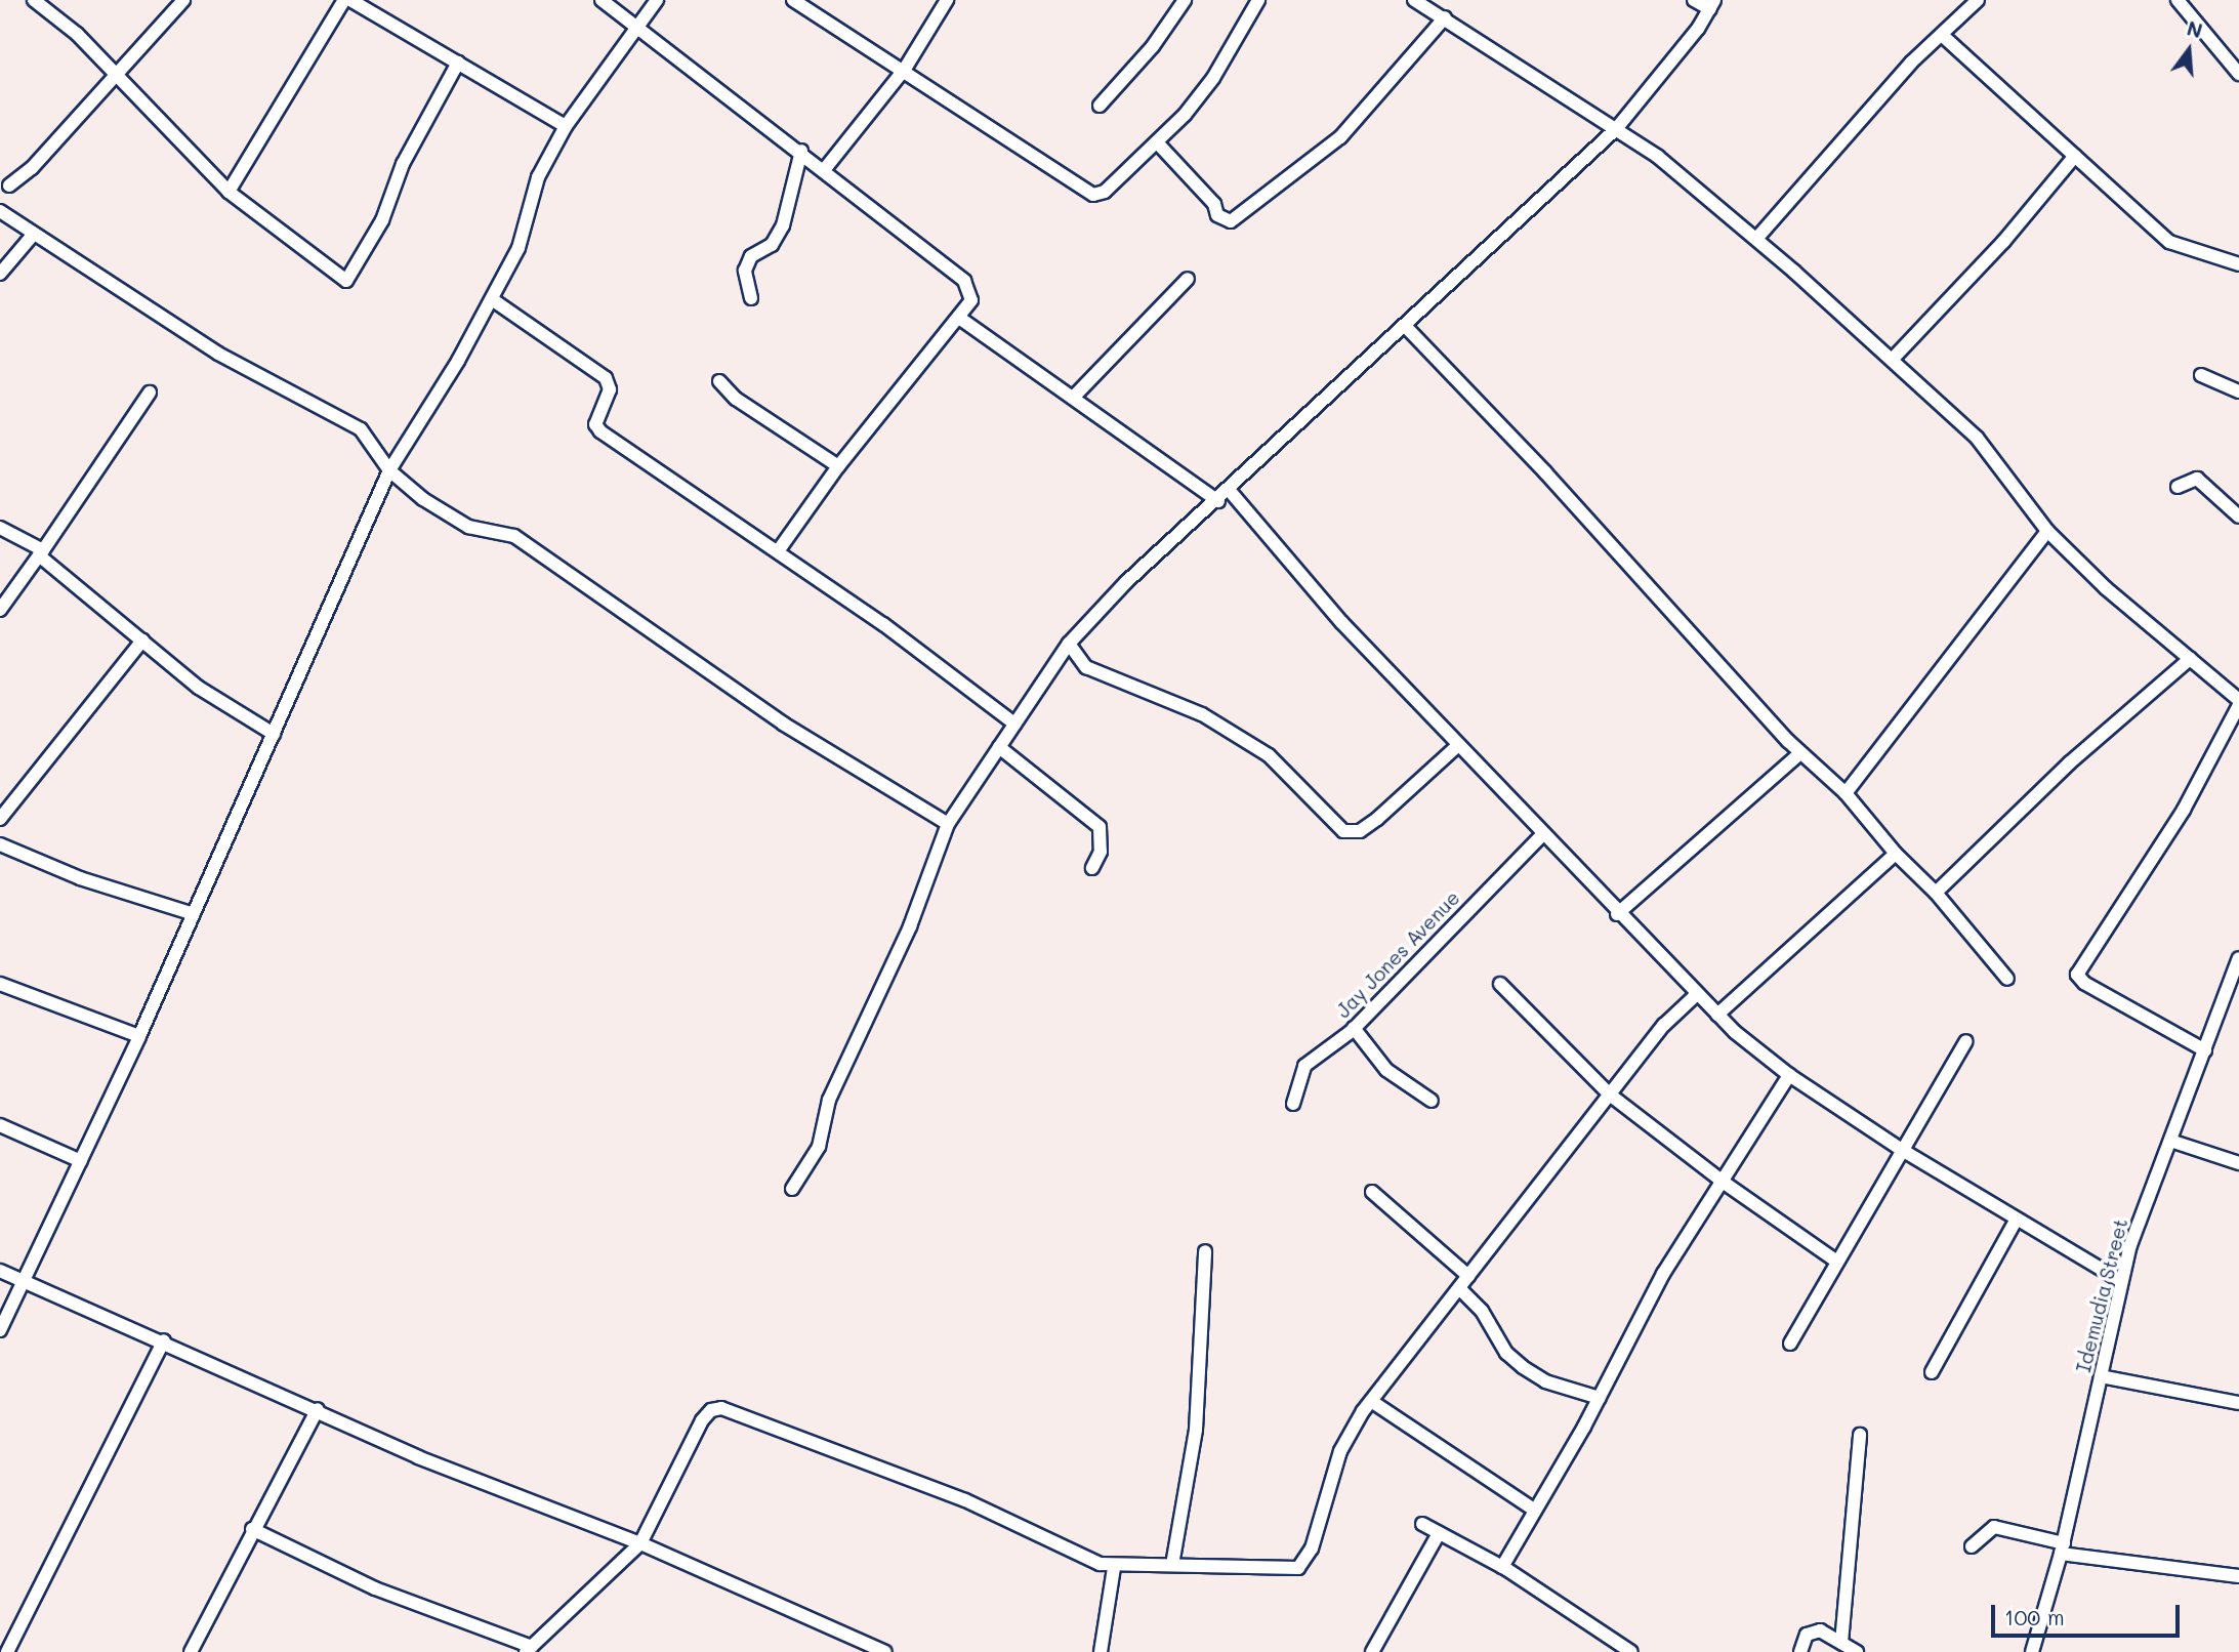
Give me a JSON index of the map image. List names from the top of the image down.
{
  "streets": {
    "street": ["Jay Jones Avenue", "Idemudia Street"]
  },
  "scale_bar": "100 m",
  "north": "top"
}
